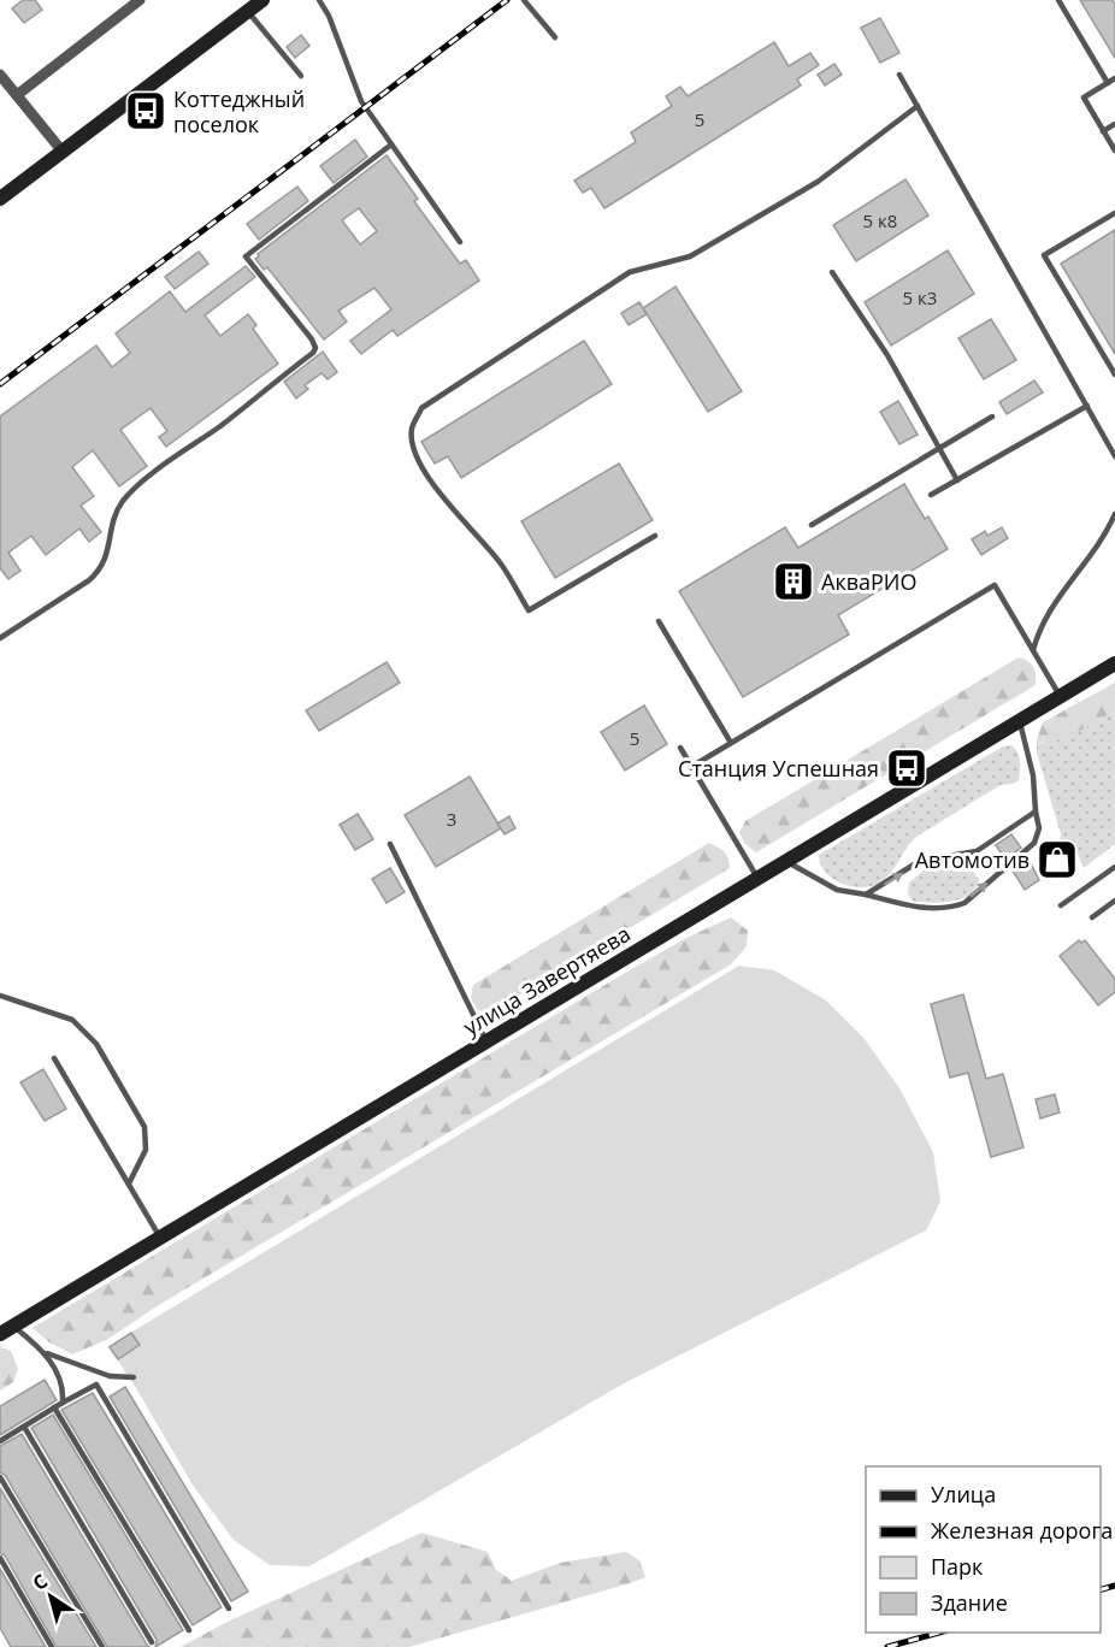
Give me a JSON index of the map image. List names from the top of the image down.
{
  "streets": {
    "main road": ["улица Завертяева"]
  },
  "places": {
    "bus stop": ["Коттеджный поселок", "Станция Успешная"],
    "building": ["АкваРИО"],
    "shop": ["Автомотив"]
  },
  "house_numbers": [
    "5",
    "5 к8",
    "5 к3",
    "5",
    "3"
  ],
  "legend": [
    "Улица",
    "Железная дорога",
    "Парк",
    "Здание"
  ],
  "north": "top left"
}
